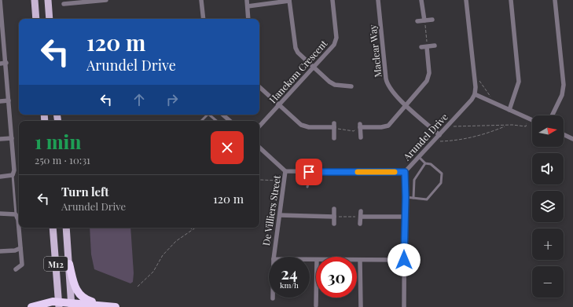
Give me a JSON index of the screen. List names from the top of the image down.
{
  "streets": {
    "main road": ["M12"],
    "street": [
      "Maclear Way",
      "Hanekom Crescent",
      "Arundel Drive",
      "De Villiers Street"
    ]
  },
  "crossings": [
    ["Maclear Way", "Arundel Drive"],
    ["Arundel Drive", "De Villiers Street"]
  ],
  "north": "right",
  "page": {
    "turn": ["120 m", "Arundel Drive"],
    "map_buttons": ["+", "−"],
    "heading": ["1 min", "250 m · 10:31"],
    "list": [
      {
        "name": "Turn left",
        "note": "Arundel Drive",
        "value": "120 m"
      }
    ],
    "speed": "24 km/h",
    "limit": "30"
  }
}
